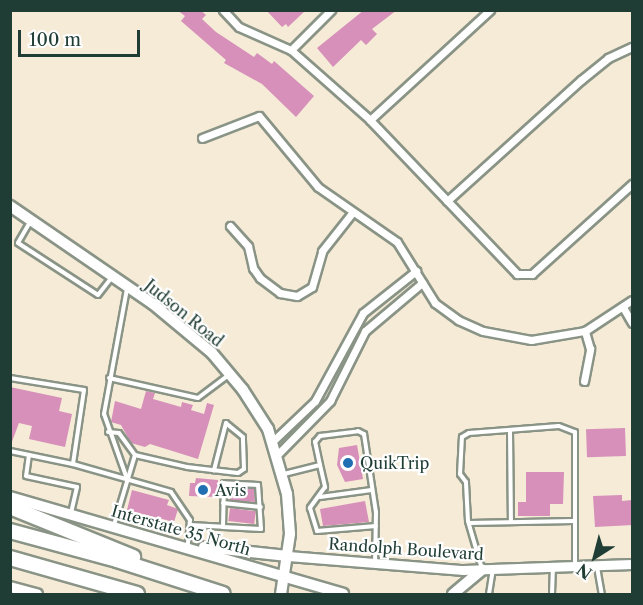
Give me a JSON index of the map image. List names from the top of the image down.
{
  "streets": {
    "main road": ["Judson Road", "Interstate 35 North", "Randolph Boulevard"]
  },
  "crossings": [
    ["Judson Road", "Interstate 35 North"],
    ["Judson Road", "Randolph Boulevard"],
    ["Interstate 35 North", "Randolph Boulevard"]
  ],
  "places": ["QuikTrip", "Avis"],
  "scale_bar": "100 m",
  "north": "bottom left"
}
